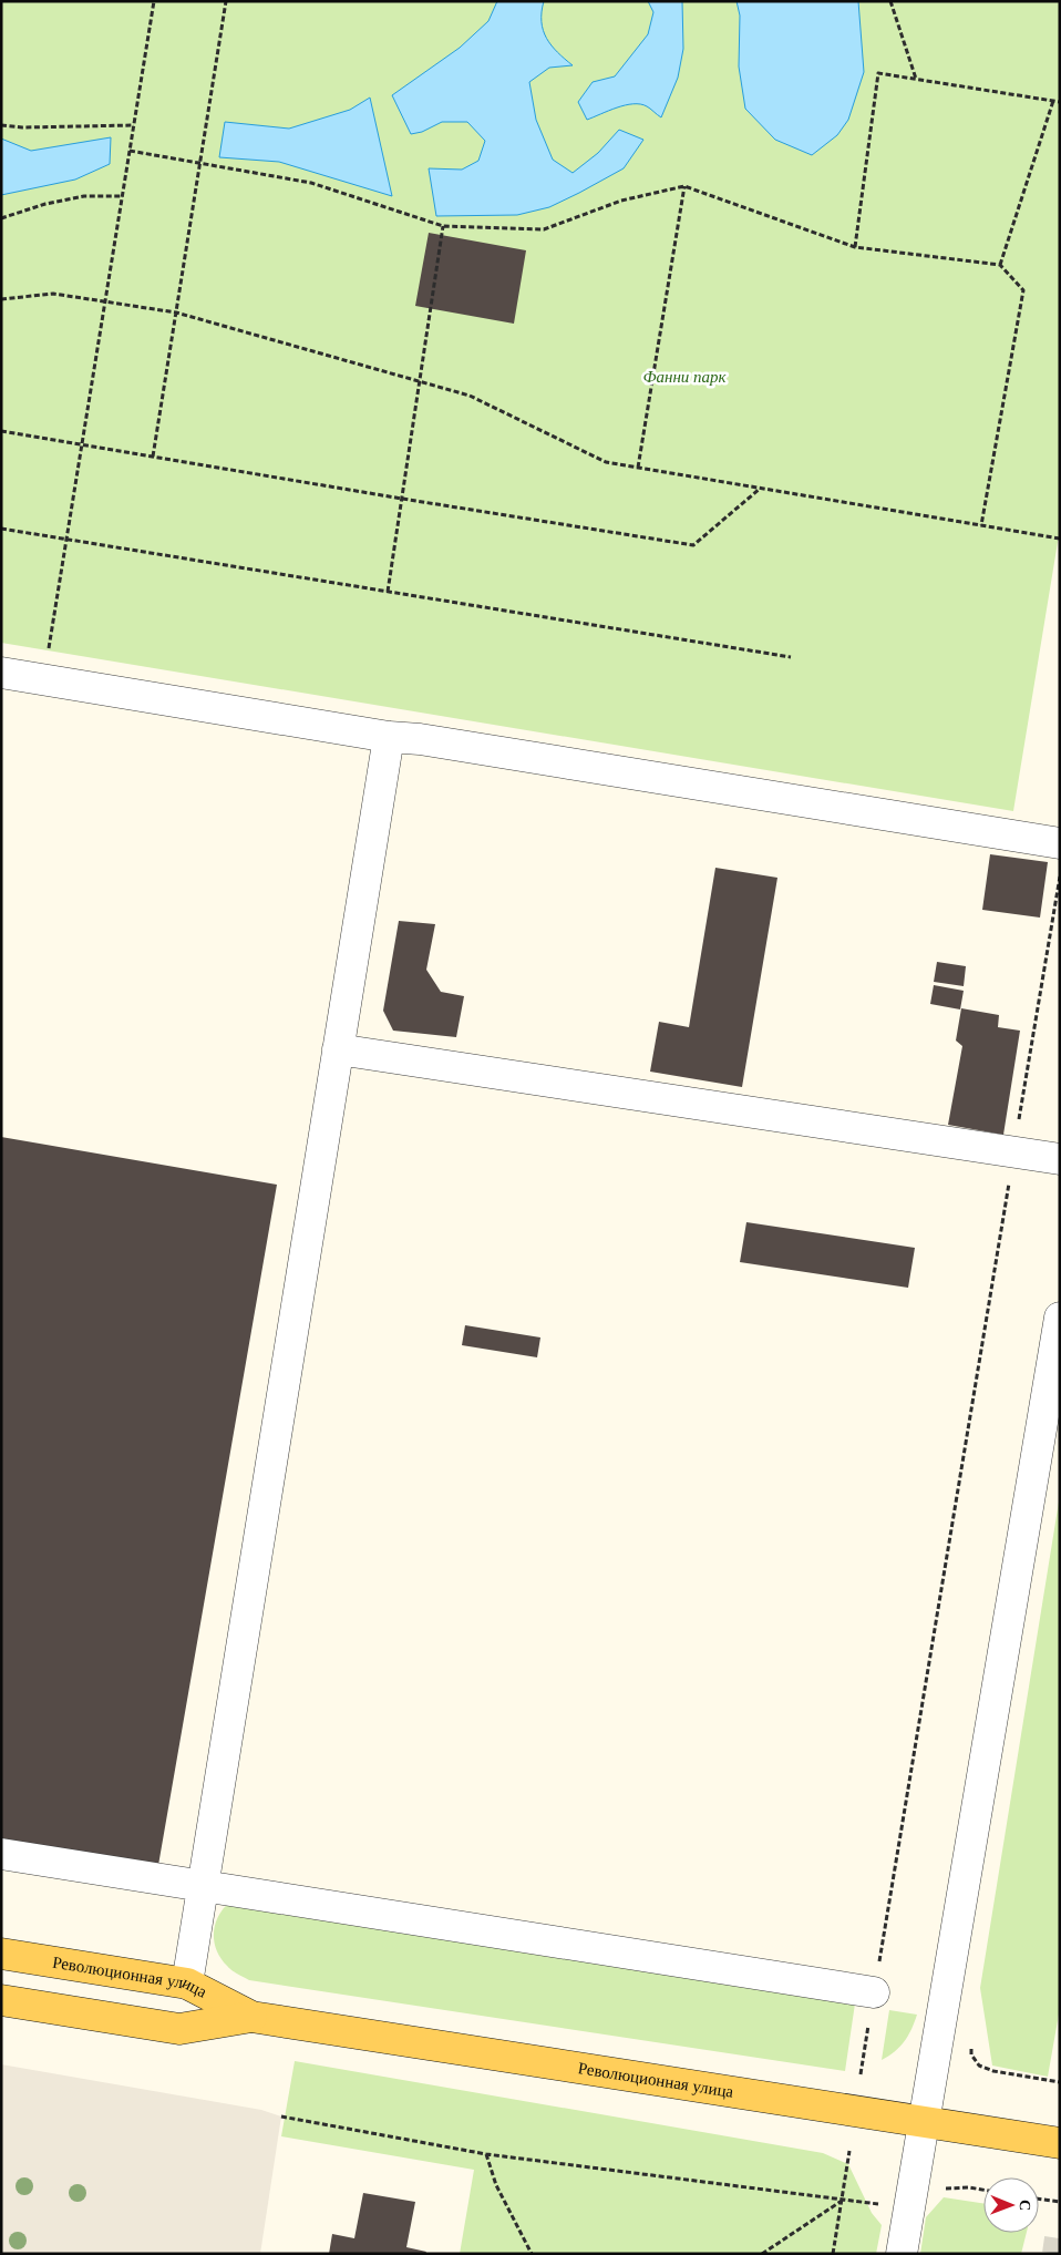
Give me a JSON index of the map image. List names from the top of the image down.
{
  "streets": {
    "main road": ["Революционная улица"]
  },
  "parks": ["Фанни парк"],
  "north": "right"
}
